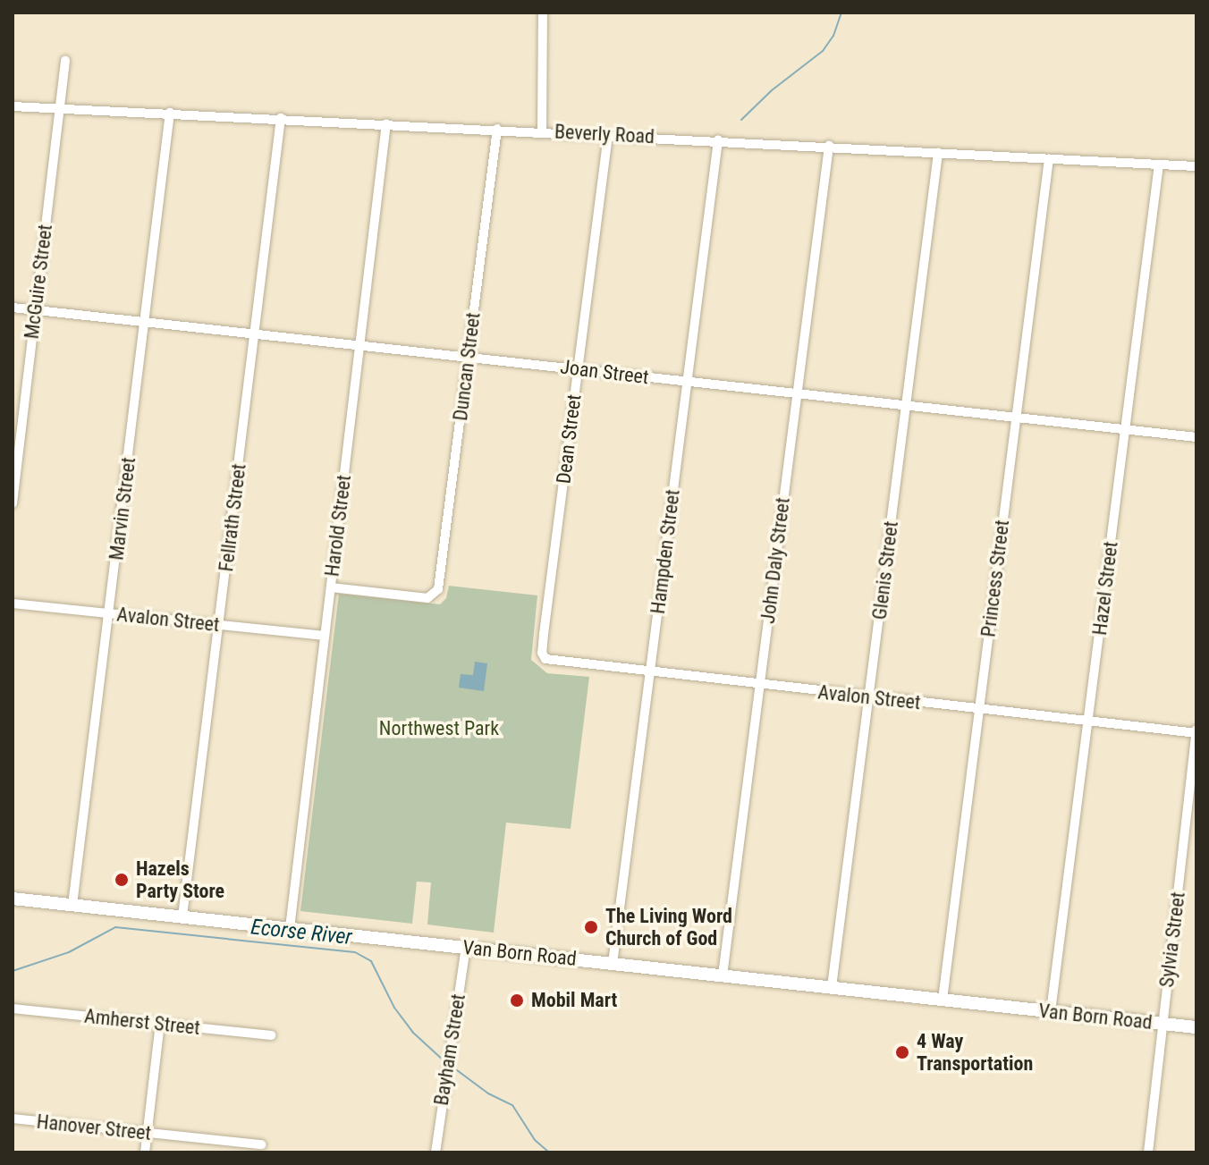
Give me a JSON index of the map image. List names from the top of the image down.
{
  "streets": {
    "main road": ["Van Born Road"],
    "street": [
      "Beverly Road",
      "McGuire Street",
      "Duncan Street",
      "Joan Street",
      "Dean Street",
      "Marvin Street",
      "Fellrath Street",
      "Harold Street",
      "Hampden Street",
      "John Daly Street",
      "Glenis Street",
      "Princess Street",
      "Hazel Street",
      "Avalon Street",
      "Sylvia Street",
      "Amherst Street",
      "Bayham Street",
      "Hanover Street"
    ]
  },
  "crossings": [
    ["Beverly Road", "McGuire Street"],
    ["Beverly Road", "Duncan Street"],
    ["Beverly Road", "Dean Street"],
    ["Beverly Road", "Marvin Street"],
    ["Beverly Road", "Fellrath Street"],
    ["Beverly Road", "Harold Street"],
    ["Beverly Road", "Hampden Street"],
    ["Beverly Road", "John Daly Street"],
    ["Beverly Road", "Glenis Street"],
    ["Beverly Road", "Princess Street"],
    ["Beverly Road", "Hazel Street"],
    ["McGuire Street", "Joan Street"],
    ["Duncan Street", "Joan Street"],
    ["Duncan Street", "Harold Street"],
    ["Joan Street", "Dean Street"],
    ["Joan Street", "Marvin Street"],
    ["Joan Street", "Fellrath Street"],
    ["Joan Street", "Harold Street"],
    ["Joan Street", "Hampden Street"],
    ["Joan Street", "John Daly Street"],
    ["Joan Street", "Glenis Street"],
    ["Joan Street", "Princess Street"],
    ["Joan Street", "Hazel Street"],
    ["Dean Street", "Avalon Street"],
    ["Marvin Street", "Avalon Street"],
    ["Marvin Street", "Van Born Road"],
    ["Fellrath Street", "Avalon Street"],
    ["Fellrath Street", "Van Born Road"],
    ["Harold Street", "Avalon Street"],
    ["Harold Street", "Van Born Road"],
    ["Hampden Street", "Avalon Street"],
    ["Hampden Street", "Van Born Road"],
    ["John Daly Street", "Avalon Street"],
    ["John Daly Street", "Van Born Road"],
    ["Glenis Street", "Avalon Street"],
    ["Glenis Street", "Van Born Road"],
    ["Princess Street", "Avalon Street"],
    ["Princess Street", "Van Born Road"],
    ["Hazel Street", "Avalon Street"],
    ["Hazel Street", "Van Born Road"],
    ["Avalon Street", "Sylvia Street"],
    ["Sylvia Street", "Van Born Road"],
    ["Van Born Road", "Bayham Street"]
  ],
  "water": ["Ecorse River"],
  "parks": ["Northwest Park"],
  "places": [
    "Hazels Party Store",
    "The Living Word Church of God",
    "Mobil Mart",
    "4 Way Transportation"
  ]
}
